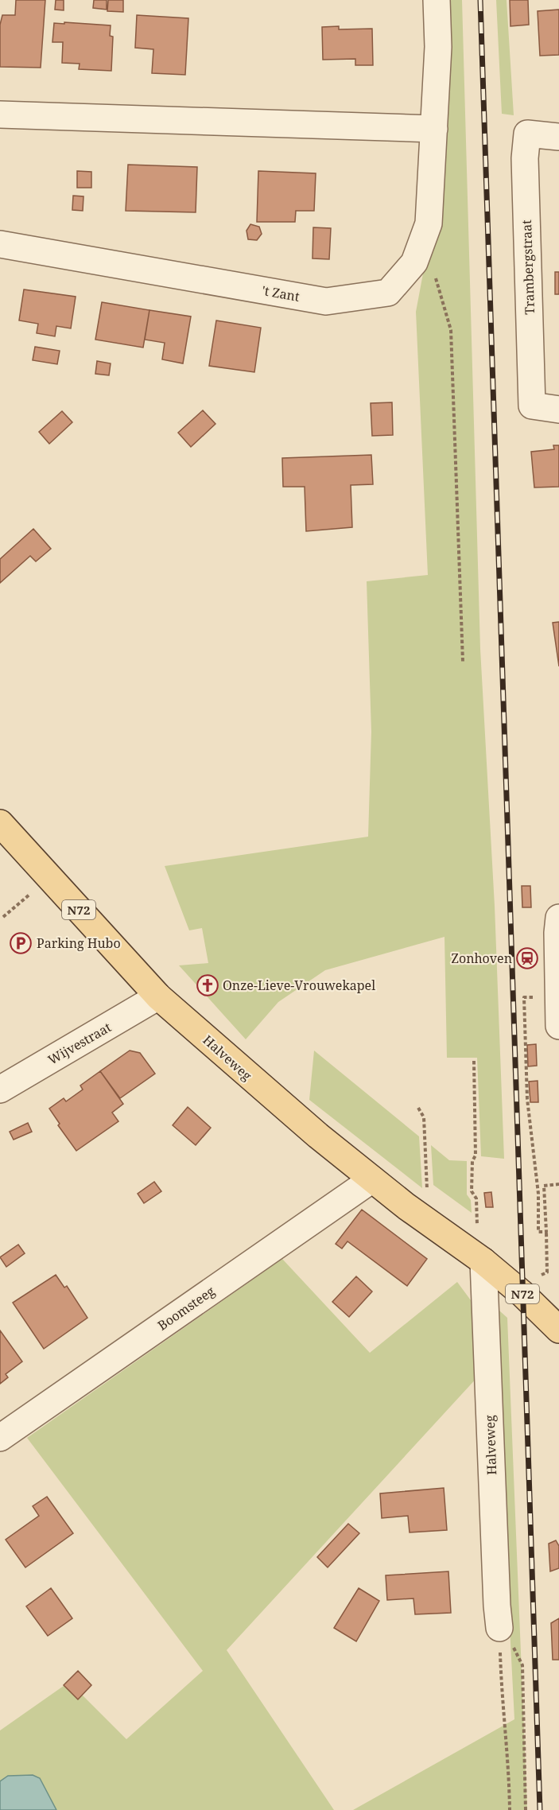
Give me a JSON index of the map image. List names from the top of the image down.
{
  "streets": {
    "main road": ["N72", "Halveweg"],
    "street": [
      "Trambergstraat",
      "'t Zant",
      "Wijvestraat",
      "Boomsteeg"
    ]
  },
  "crossings": [
    ["Wijvestraat", "Halveweg"],
    ["Halveweg", "Boomsteeg"]
  ],
  "places": {
    "parking": ["Parking Hubo"],
    "station": ["Zonhoven"],
    "church": ["Onze-Lieve-Vrouwekapel"]
  }
}
